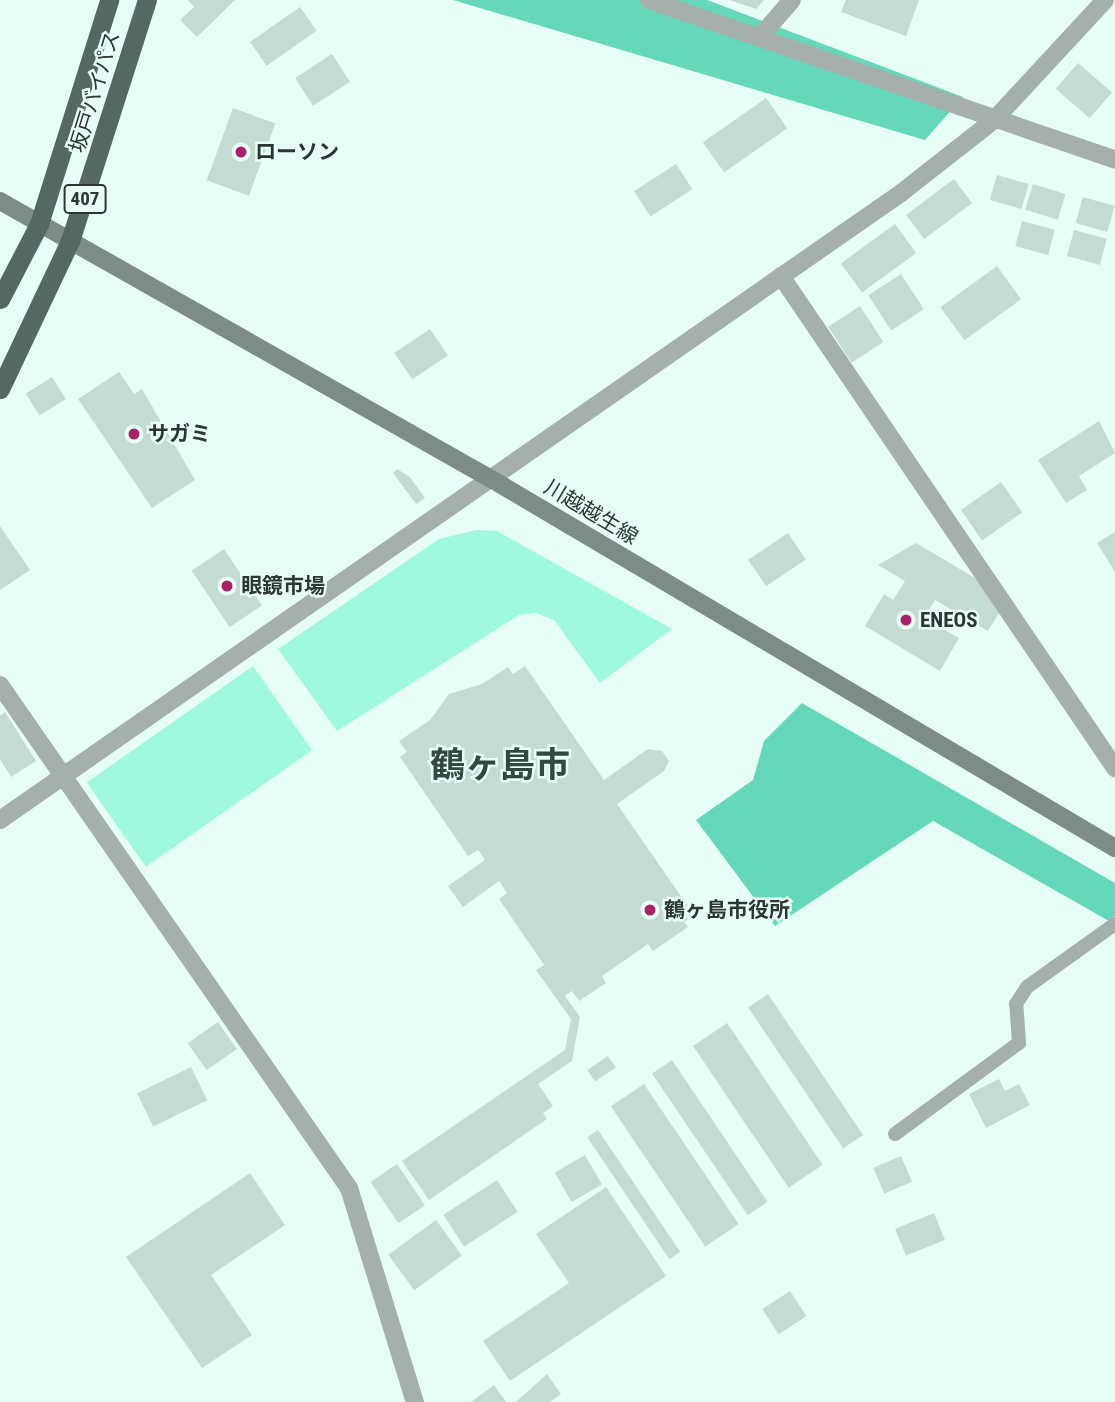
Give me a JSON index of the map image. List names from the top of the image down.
{
  "streets": {
    "highway": ["坂戸バイパス", "407"],
    "main road": ["川越越生線"]
  },
  "crossings": [
    ["坂戸バイパス", "川越越生線"]
  ],
  "districts": ["鶴ヶ島市"],
  "places": [
    "ローソン",
    "サガミ",
    "眼鏡市場",
    "ENEOS",
    "鶴ヶ島市役所"
  ]
}
